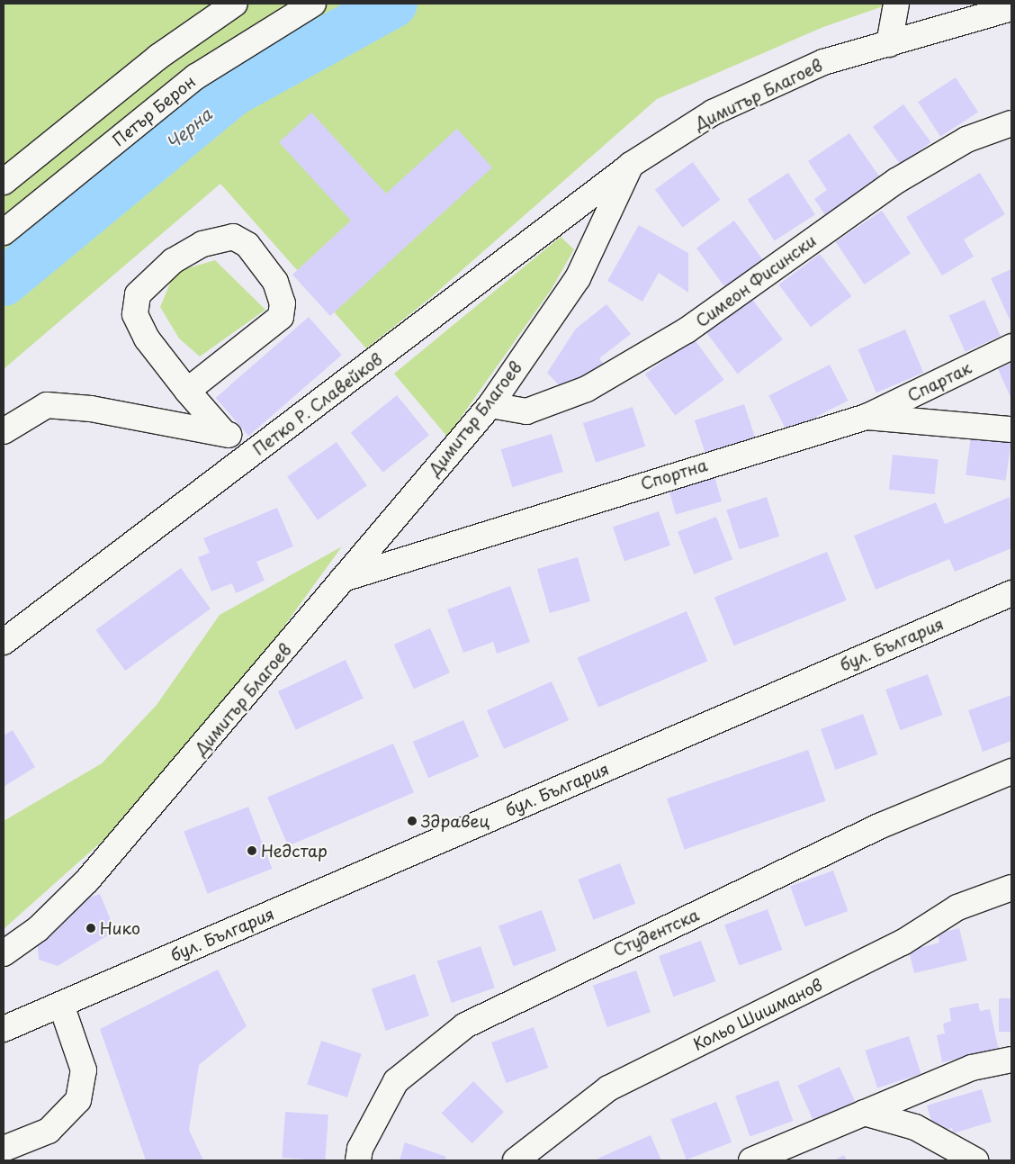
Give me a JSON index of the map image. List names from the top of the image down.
{
  "streets": {
    "street": [
      "Димитър Благоев",
      "Петър Берон",
      "Симеон Фисински",
      "Спартак",
      "Петко Р. Славейков",
      "Спортна",
      "бул. България",
      "Студентска",
      "Кольо Шишманов"
    ]
  },
  "crossings": [
    ["Димитър Благоев", "Симеон Фисински"],
    ["Димитър Благоев", "Петко Р. Славейков"],
    ["Димитър Благоев", "Спортна"],
    ["Спартак", "Спортна"]
  ],
  "water": ["Черна"],
  "places": ["Здравец", "Недстар", "Нико"]
}
